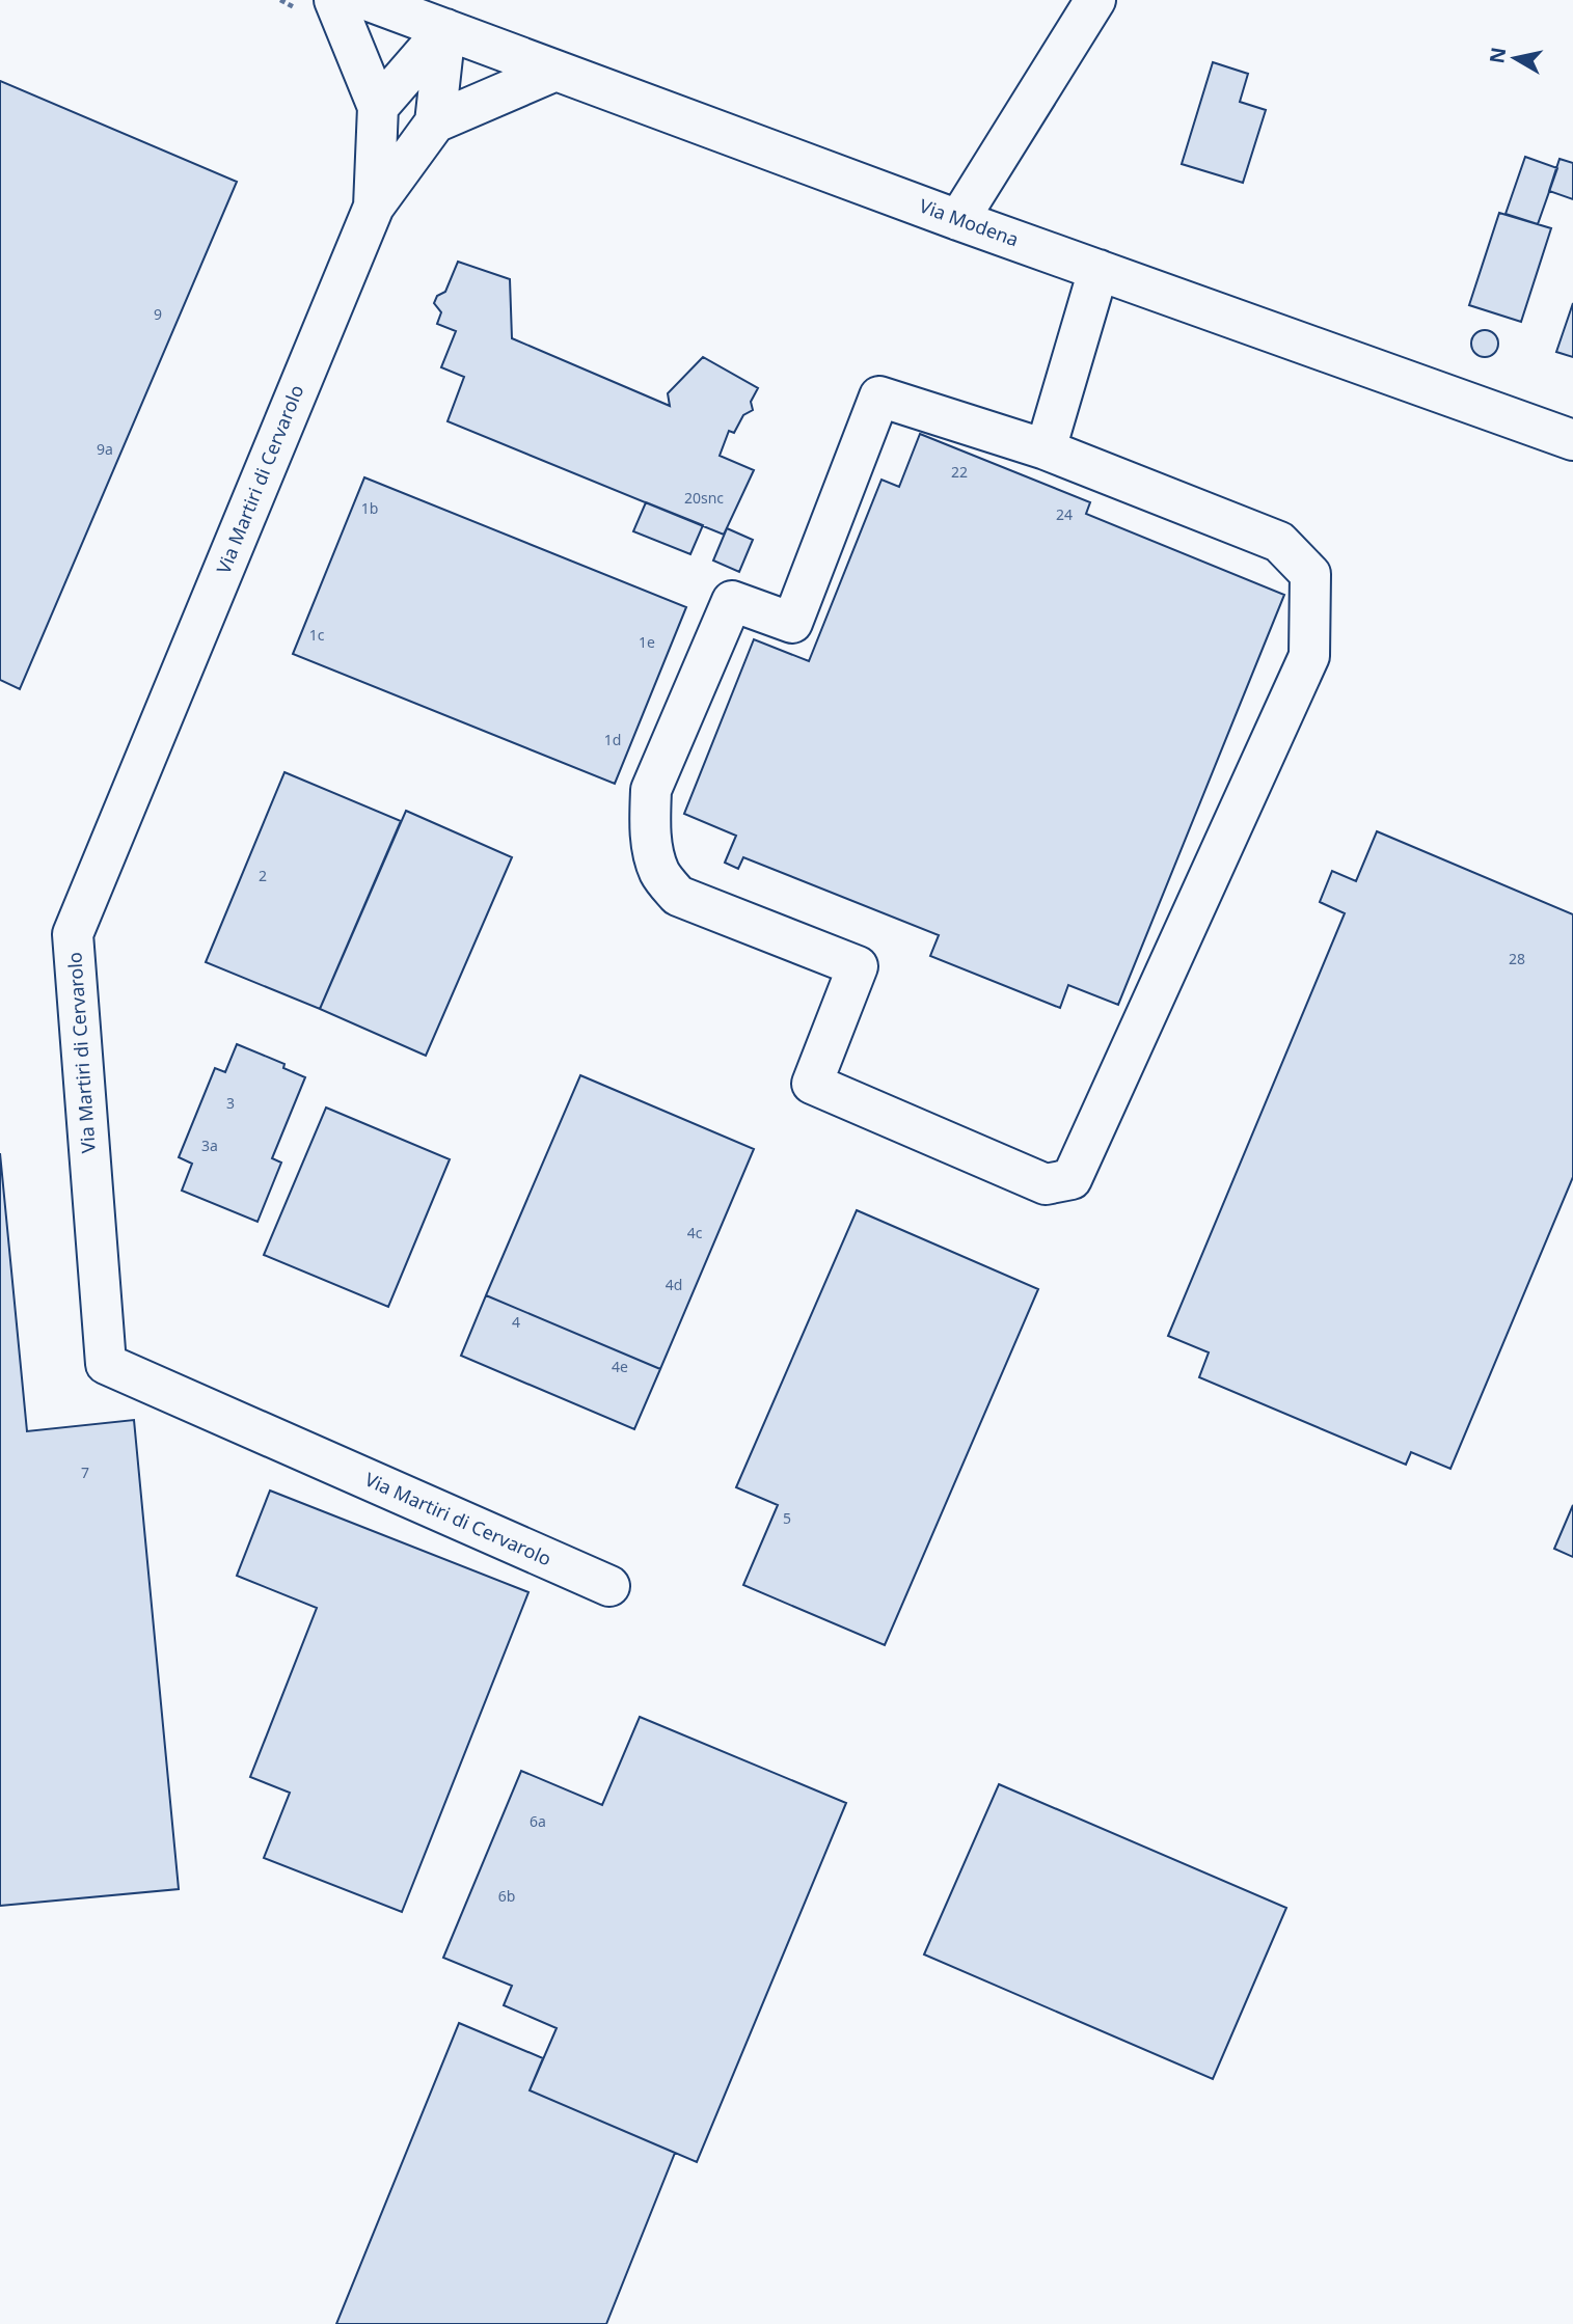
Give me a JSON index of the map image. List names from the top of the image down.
{
  "streets": {
    "street": ["Via Modena", "Via Martiri di Cervarolo"]
  },
  "crossings": [
    ["Via Modena", "Via Martiri di Cervarolo"]
  ],
  "house_numbers": [
    "9",
    "9a",
    "22",
    "20snc",
    "1b",
    "24",
    "1c",
    "1e",
    "1d",
    "2",
    "28",
    "3",
    "3a",
    "4c",
    "4d",
    "4",
    "4e",
    "7",
    "5",
    "6a",
    "6b"
  ],
  "north": "left"
}
